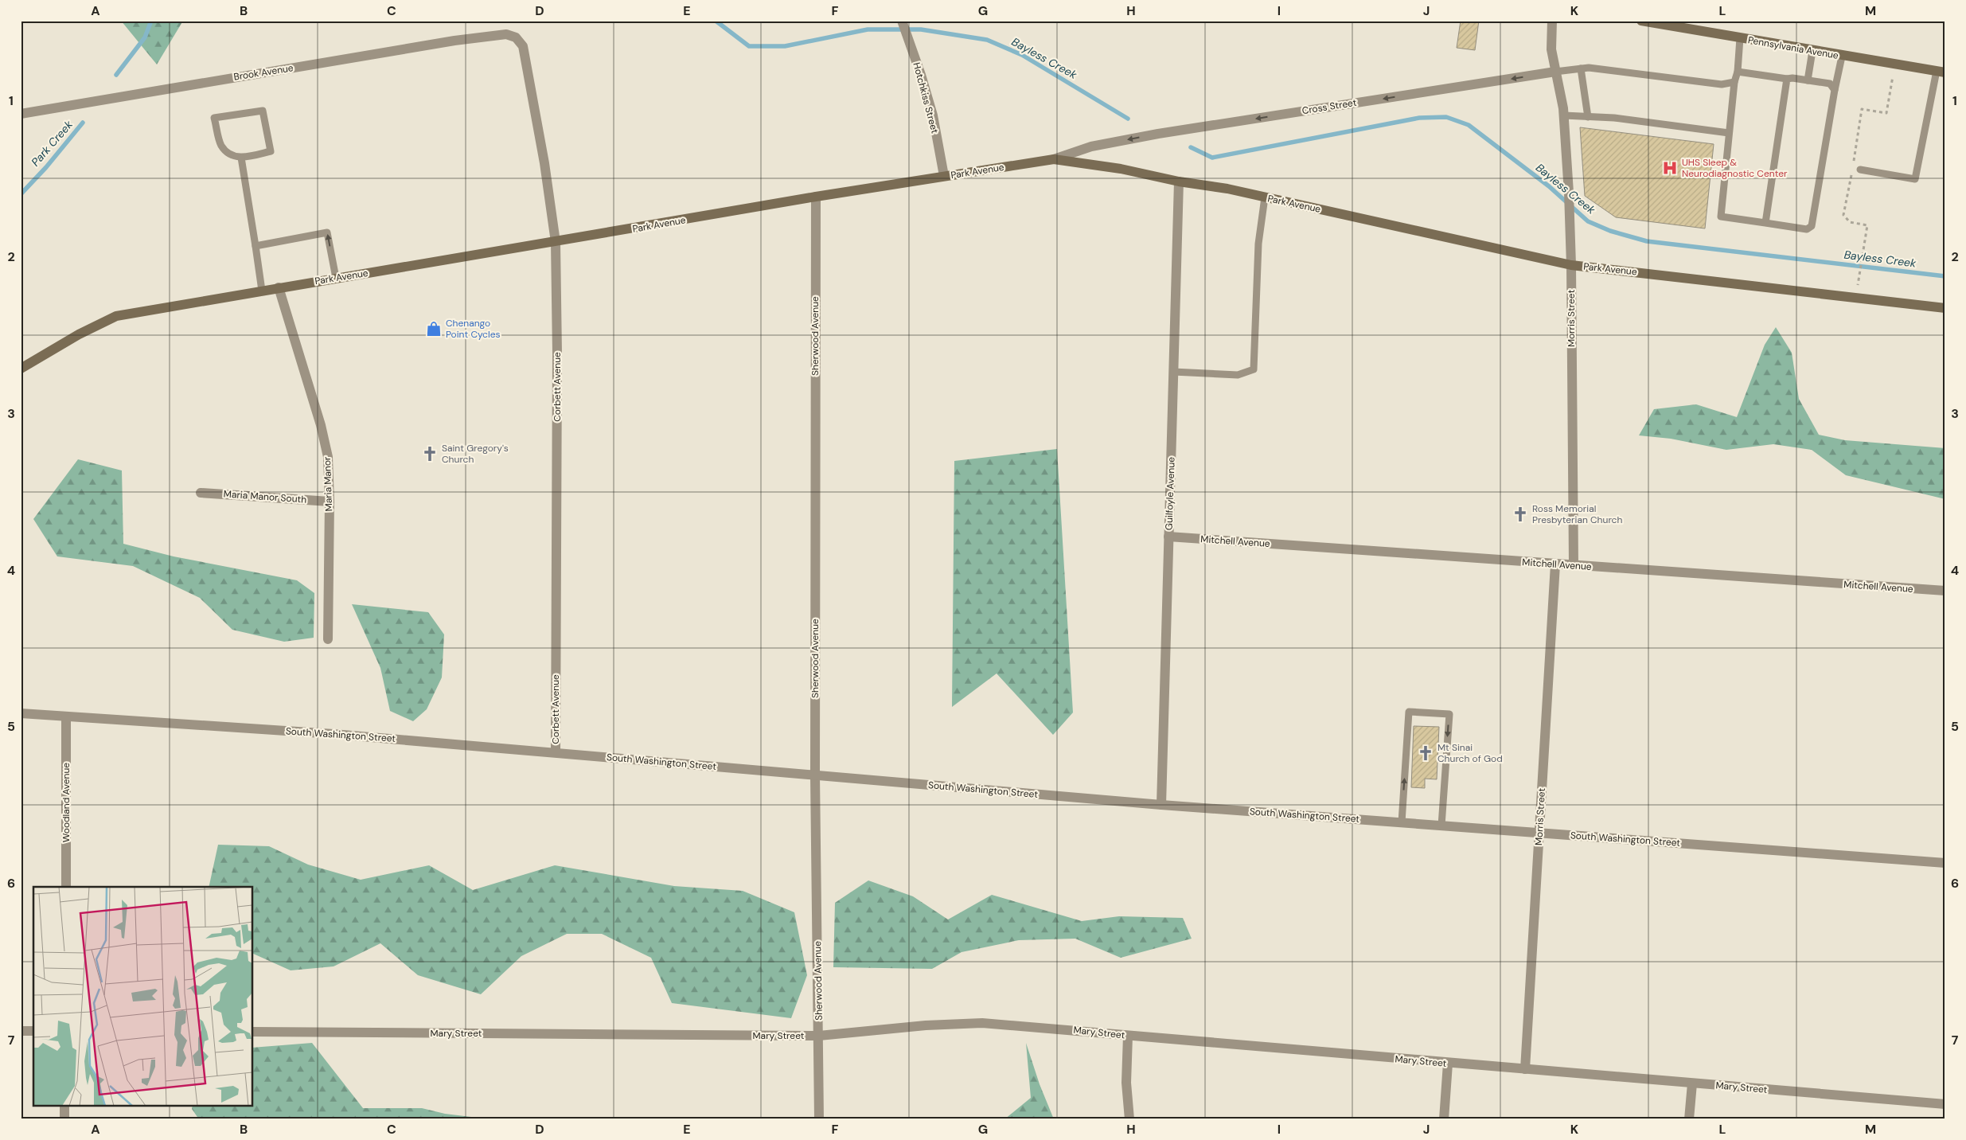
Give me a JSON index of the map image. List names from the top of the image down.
{
  "streets": {
    "street": [
      "Pennsylvania Avenue",
      "Brook Avenue",
      "Hotchkiss Street",
      "Cross Street",
      "Park Avenue",
      "Morris Street",
      "Sherwood Avenue",
      "Corbett Avenue",
      "Maria Manor",
      "Guilfoyle Avenue",
      "Maria Manor South",
      "Mitchell Avenue",
      "South Washington Street",
      "Woodland Avenue",
      "Mary Street"
    ]
  },
  "crossings": [
    ["Brook Avenue", "Corbett Avenue"],
    ["Hotchkiss Street", "Park Avenue"],
    ["Cross Street", "Park Avenue"],
    ["Cross Street", "Morris Street"],
    ["Park Avenue", "Morris Street"],
    ["Park Avenue", "Sherwood Avenue"],
    ["Park Avenue", "Corbett Avenue"],
    ["Park Avenue", "Maria Manor"],
    ["Park Avenue", "Guilfoyle Avenue"],
    ["Morris Street", "Mitchell Avenue"],
    ["Morris Street", "South Washington Street"],
    ["Morris Street", "Mary Street"],
    ["Sherwood Avenue", "South Washington Street"],
    ["Sherwood Avenue", "Mary Street"],
    ["Corbett Avenue", "South Washington Street"],
    ["Maria Manor", "Maria Manor South"],
    ["Guilfoyle Avenue", "Mitchell Avenue"],
    ["Guilfoyle Avenue", "South Washington Street"],
    ["South Washington Street", "Woodland Avenue"]
  ],
  "one_way": ["Cross Street"],
  "water": ["Bayless Creek", "Park Creek"],
  "places": {
    "hospital": ["UHS Sleep & Neurodiagnostic Center"],
    "shop": ["Chenango Point Cycles"],
    "church": ["Saint Gregory's Church", "Ross Memorial Presbyterian Church", "Mt Sinai Church of God"]
  },
  "grid": {
    "columns": [
      "A",
      "B",
      "C",
      "D",
      "E",
      "F",
      "G",
      "H",
      "I",
      "J",
      "K",
      "L",
      "M"
    ],
    "rows": [
      "1",
      "2",
      "3",
      "4",
      "5",
      "6",
      "7"
    ]
  }
}
